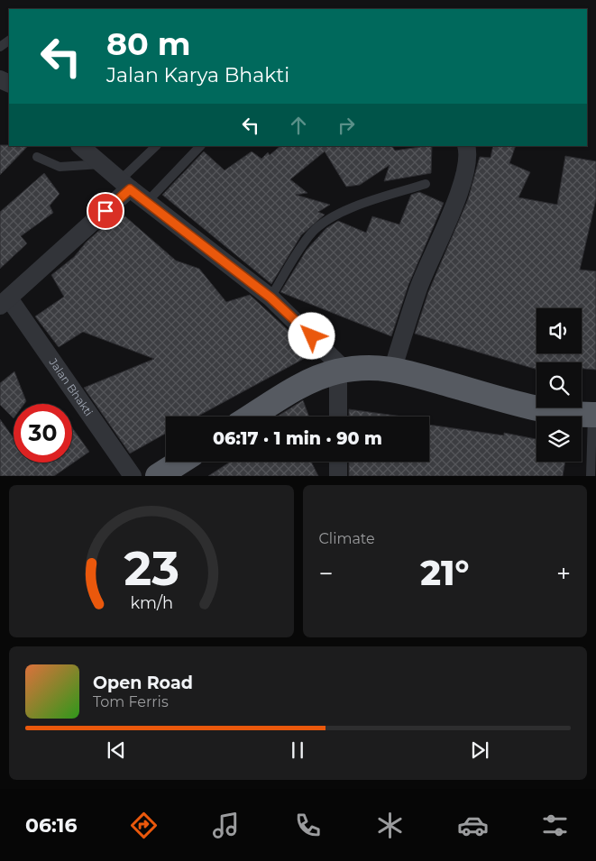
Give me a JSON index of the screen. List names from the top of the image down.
{
  "streets": {
    "street": ["Jalan Bhakti"]
  },
  "page": {
    "turn": ["80 m", "Jalan Karya Bhakti"],
    "limit": "30",
    "trip": "06:17 · 1 min · 90 m",
    "tile": "Climate",
    "heat": ["−", "21°", "+"],
    "song": ["Open Road", "Tom Ferris"],
    "tabs": "06:16",
    "gauge": ["23", "km/h"]
  }
}
